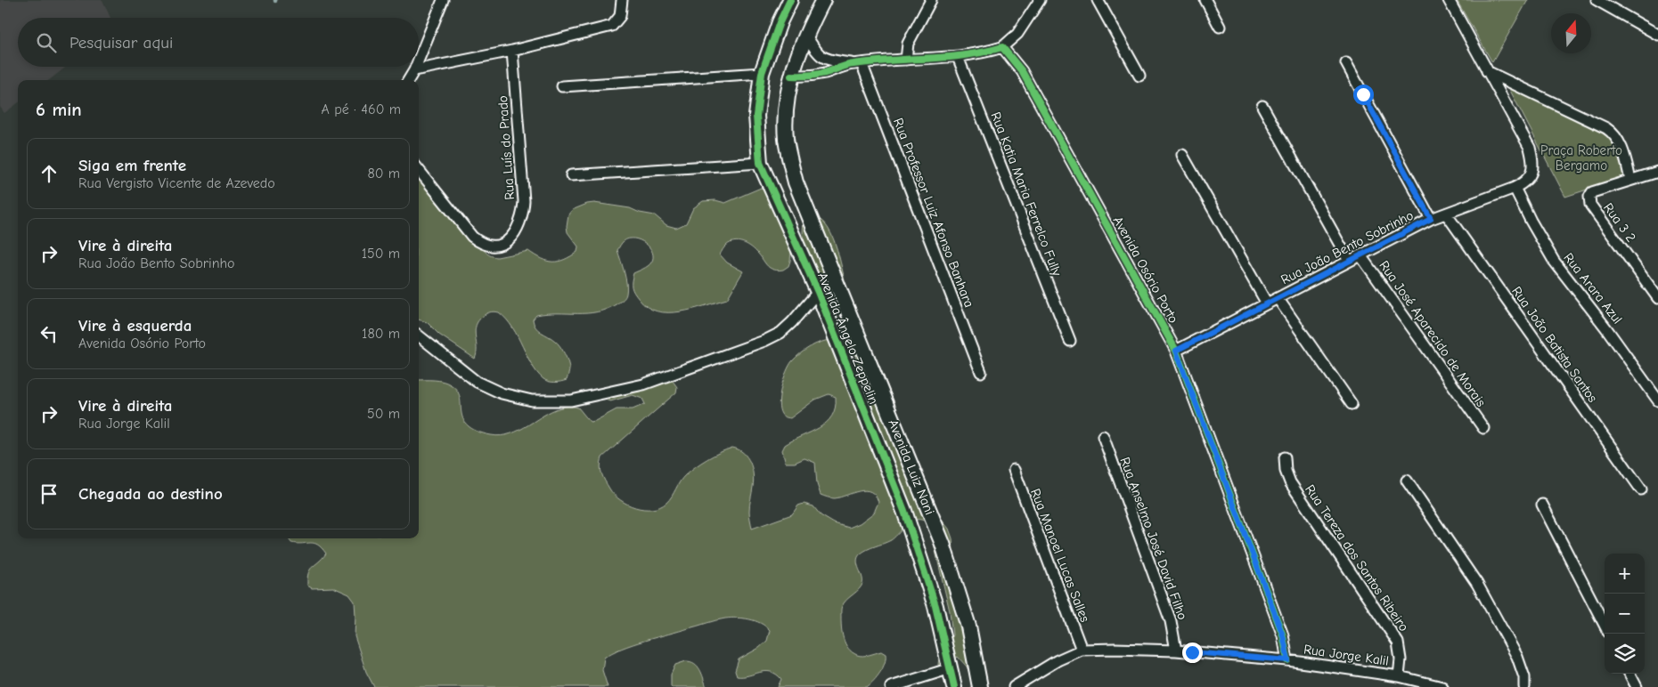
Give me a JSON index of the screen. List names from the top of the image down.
{
  "streets": {
    "street": [
      "Rua Luís do Prado",
      "Rua Katia Maria Ferrelco Fully",
      "Rua Professor Luiz Afonso Banhara",
      "Rua 3 2",
      "Rua João Bento Sobrinho",
      "Avenida Osório Porto",
      "Rua Arara Azul",
      "Rua José Aparecido de Morais",
      "Avenida Ângelo Zeppelin",
      "Rua João Batista Santos",
      "Avenida Luiz Nani",
      "Rua Anselmo José David Filho",
      "Rua Manoel Lucas Salles",
      "Rua Tereza dos Santos Ribeiro",
      "Rua Jorge Kalil"
    ]
  },
  "crossings": [
    ["Rua João Bento Sobrinho", "Avenida Osório Porto"],
    ["Rua João Bento Sobrinho", "Rua Arara Azul"],
    ["Rua João Bento Sobrinho", "Rua José Aparecido de Morais"],
    ["Rua João Bento Sobrinho", "Rua João Batista Santos"],
    ["Avenida Osório Porto", "Rua Jorge Kalil"],
    ["Rua Anselmo José David Filho", "Rua Jorge Kalil"],
    ["Rua Manoel Lucas Salles", "Rua Jorge Kalil"],
    ["Rua Tereza dos Santos Ribeiro", "Rua Jorge Kalil"]
  ],
  "parks": ["Praça Roberto Bergamo"],
  "north": "top",
  "page": {
    "search": "Pesquisar aqui",
    "heading": ["6 min", "A pé · 460 m"],
    "list": [
      ["Siga em frente", "Rua Vergisto Vicente de Azevedo", "80 m"],
      ["Vire à direita", "Rua João Bento Sobrinho", "150 m"],
      ["Vire à esquerda", "Avenida Osório Porto", "180 m"],
      ["Vire à direita", "Rua Jorge Kalil", "50 m"],
      "Chegada ao destino"
    ],
    "map_buttons": ["+", "−"]
  }
}
